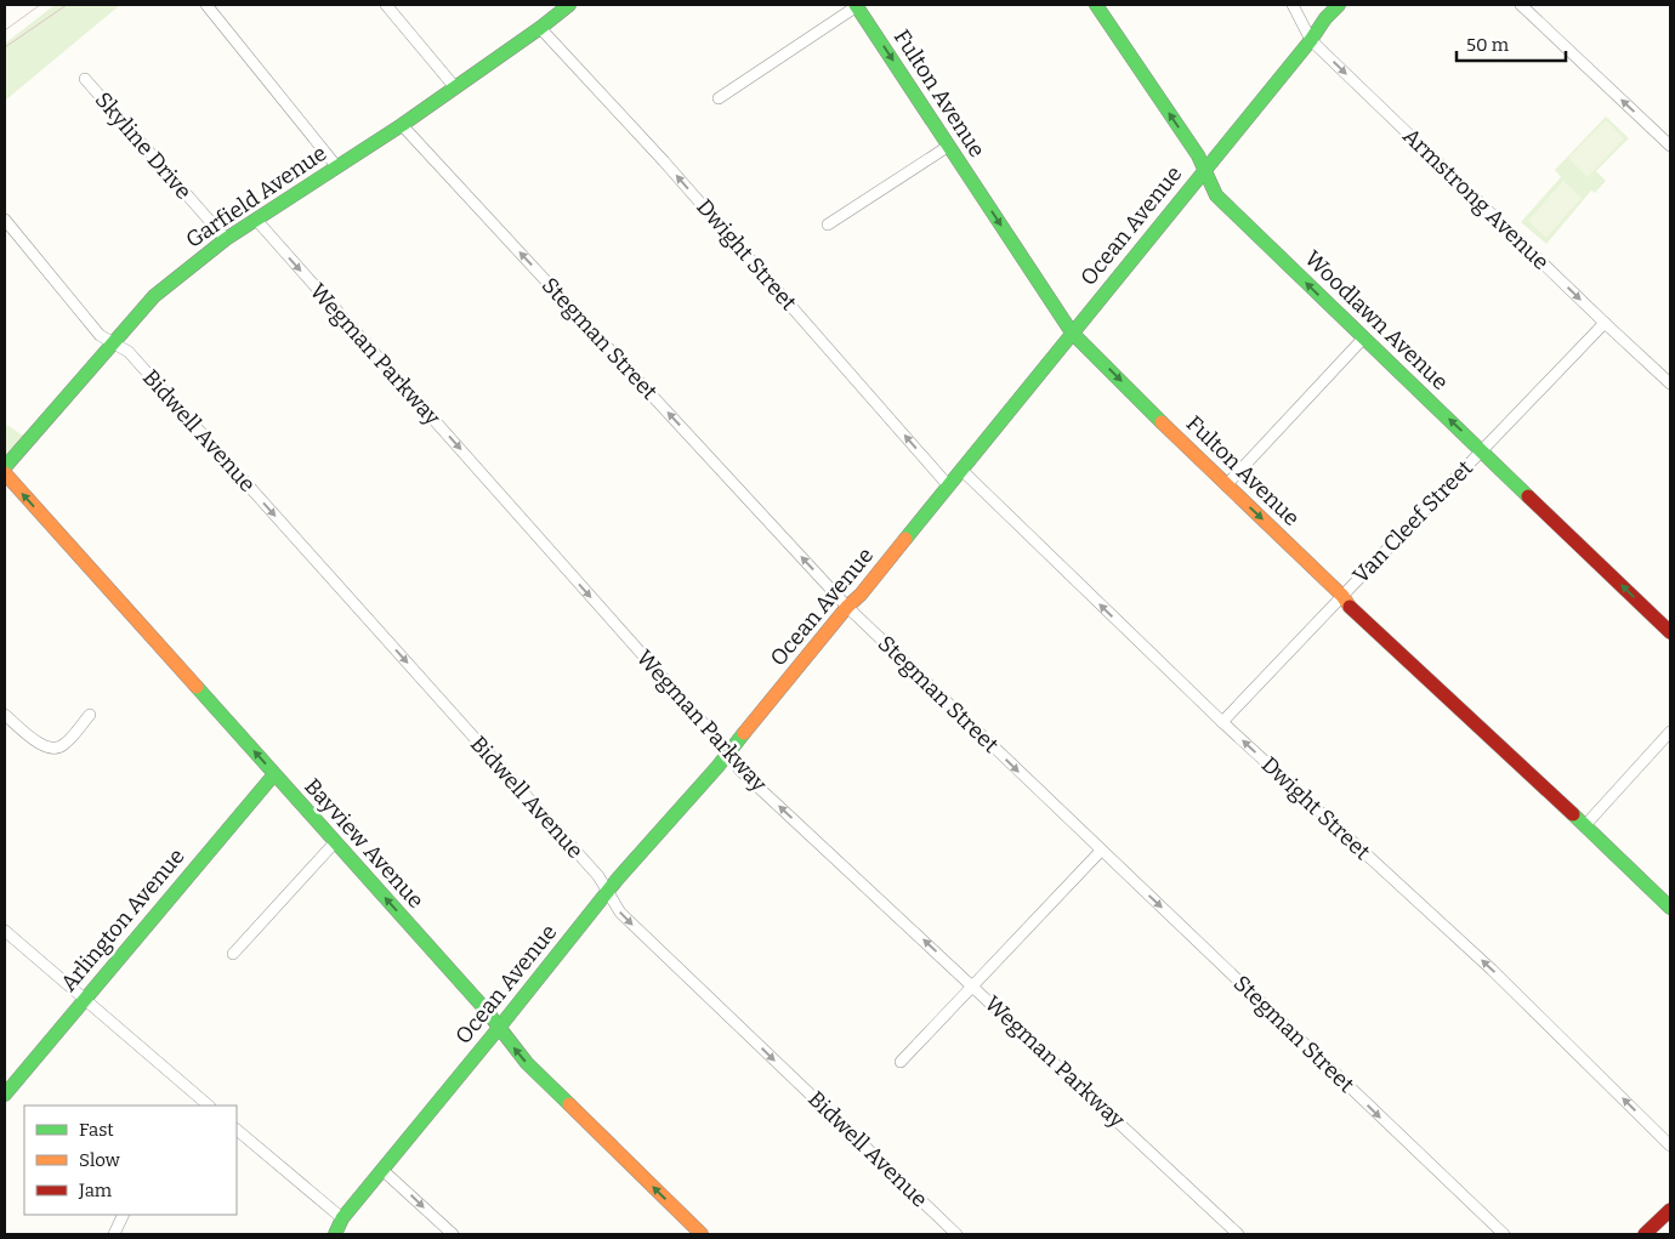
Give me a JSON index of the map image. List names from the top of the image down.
{
  "streets": {
    "street": [
      "Fulton Avenue",
      "Skyline Drive",
      "Garfield Avenue",
      "Armstrong Avenue",
      "Ocean Avenue",
      "Dwight Street",
      "Woodlawn Avenue",
      "Stegman Street",
      "Wegman Parkway",
      "Bidwell Avenue",
      "Van Cleef Street",
      "Bayview Avenue",
      "Arlington Avenue"
    ]
  },
  "crossings": [
    ["Fulton Avenue", "Ocean Avenue"],
    ["Fulton Avenue", "Van Cleef Street"],
    ["Skyline Drive", "Garfield Avenue"],
    ["Garfield Avenue", "Dwight Street"],
    ["Garfield Avenue", "Stegman Street"],
    ["Garfield Avenue", "Wegman Parkway"],
    ["Garfield Avenue", "Bidwell Avenue"],
    ["Armstrong Avenue", "Ocean Avenue"],
    ["Armstrong Avenue", "Van Cleef Street"],
    ["Ocean Avenue", "Dwight Street"],
    ["Ocean Avenue", "Woodlawn Avenue"],
    ["Ocean Avenue", "Stegman Street"],
    ["Ocean Avenue", "Wegman Parkway"],
    ["Ocean Avenue", "Bidwell Avenue"],
    ["Ocean Avenue", "Bayview Avenue"],
    ["Dwight Street", "Van Cleef Street"],
    ["Woodlawn Avenue", "Van Cleef Street"],
    ["Bayview Avenue", "Arlington Avenue"]
  ],
  "one_way": [
    "Fulton Avenue",
    "Armstrong Avenue",
    "Dwight Street",
    "Woodlawn Avenue",
    "Bidwell Avenue",
    "Bayview Avenue"
  ],
  "legend": ["Fast", "Slow", "Jam"],
  "scale_bar": "50 m"
}
